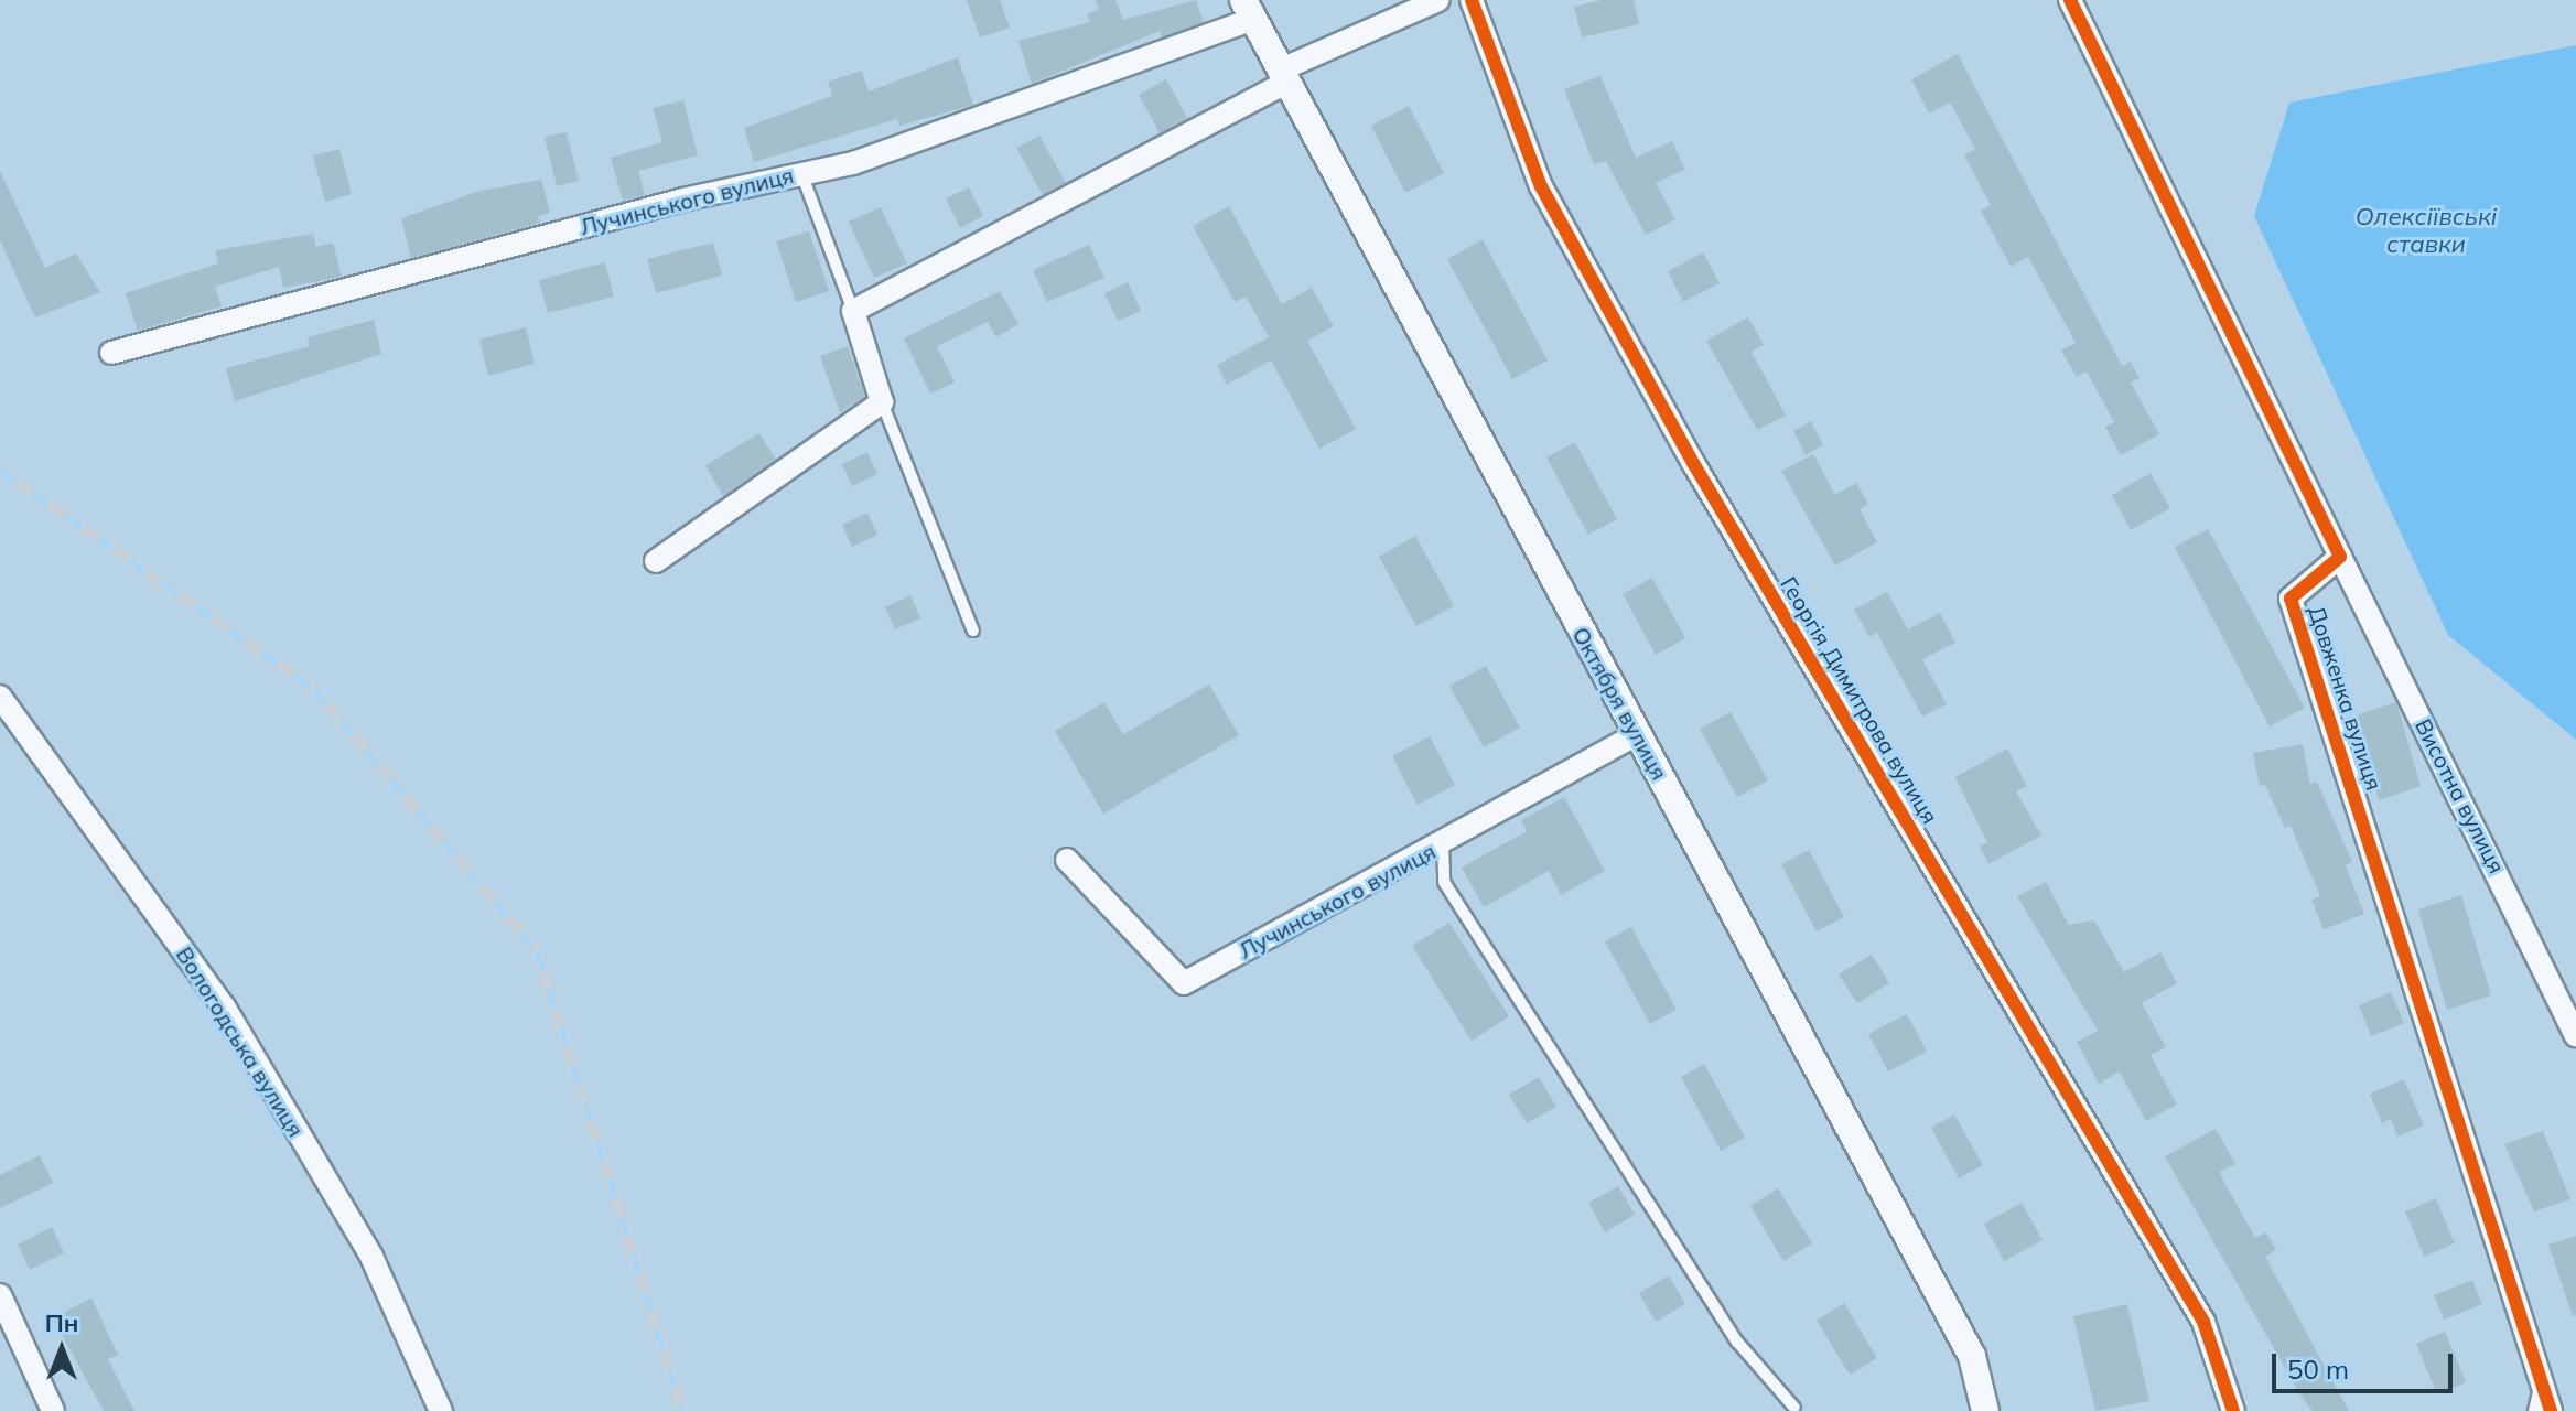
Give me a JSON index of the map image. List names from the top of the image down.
{
  "streets": {
    "street": [
      "Лучинського вулиця",
      "Довженка вулиця",
      "Георгія Димитрова вулиця",
      "Октября вулиця",
      "Висотна вулиця",
      "Вологодська вулиця"
    ]
  },
  "crossings": [
    ["Лучинського вулиця", "Октября вулиця"],
    ["Довженка вулиця", "Висотна вулиця"]
  ],
  "water": ["Олексіївські ставки"],
  "scale_bar": "50 m",
  "north": "top"
}
